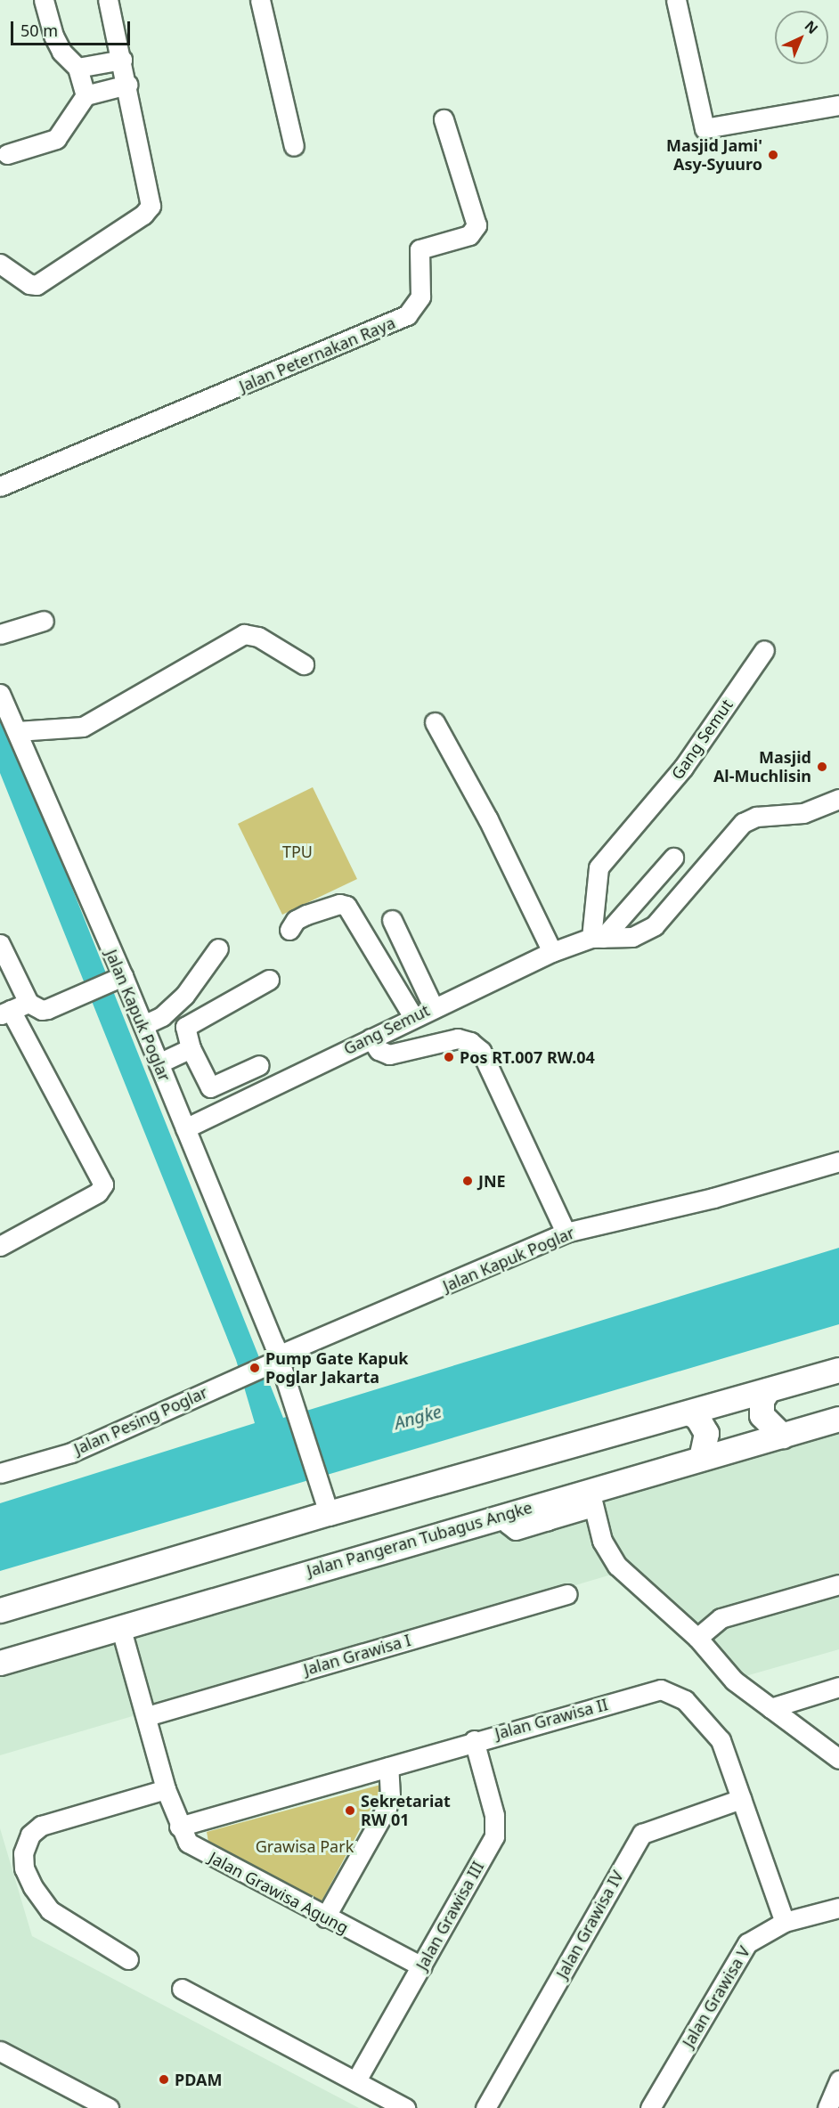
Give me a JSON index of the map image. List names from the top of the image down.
{
  "streets": {
    "main road": ["Jalan Pangeran Tubagus Angke"],
    "street": [
      "Jalan Peternakan Raya",
      "Gang Semut",
      "Jalan Kapuk Poglar",
      "Jalan Pesing Poglar",
      "Jalan Grawisa I",
      "Jalan Grawisa II",
      "Jalan Grawisa Agung",
      "Jalan Grawisa III",
      "Jalan Grawisa IV",
      "Jalan Grawisa V"
    ]
  },
  "crossings": [
    ["Gang Semut", "Jalan Kapuk Poglar"],
    ["Jalan Kapuk Poglar", "Jalan Pesing Poglar"],
    ["Jalan Pangeran Tubagus Angke", "Jalan Grawisa Agung"],
    ["Jalan Grawisa I", "Jalan Grawisa Agung"],
    ["Jalan Grawisa II", "Jalan Grawisa Agung"],
    ["Jalan Grawisa II", "Jalan Grawisa III"],
    ["Jalan Grawisa II", "Jalan Grawisa IV"],
    ["Jalan Grawisa II", "Jalan Grawisa V"],
    ["Jalan Grawisa Agung", "Jalan Grawisa III"]
  ],
  "water": ["Angke"],
  "parks": ["TPU", "Grawisa Park"],
  "places": [
    "Masjid Jami' Asy-Syuuro",
    "Masjid Al-Muchlisin",
    "Pos RT.007 RW.04",
    "JNE",
    "Pump Gate Kapuk Poglar Jakarta",
    "Sekretariat RW 01",
    "PDAM"
  ],
  "scale_bar": "50 m",
  "north": "top right"
}
